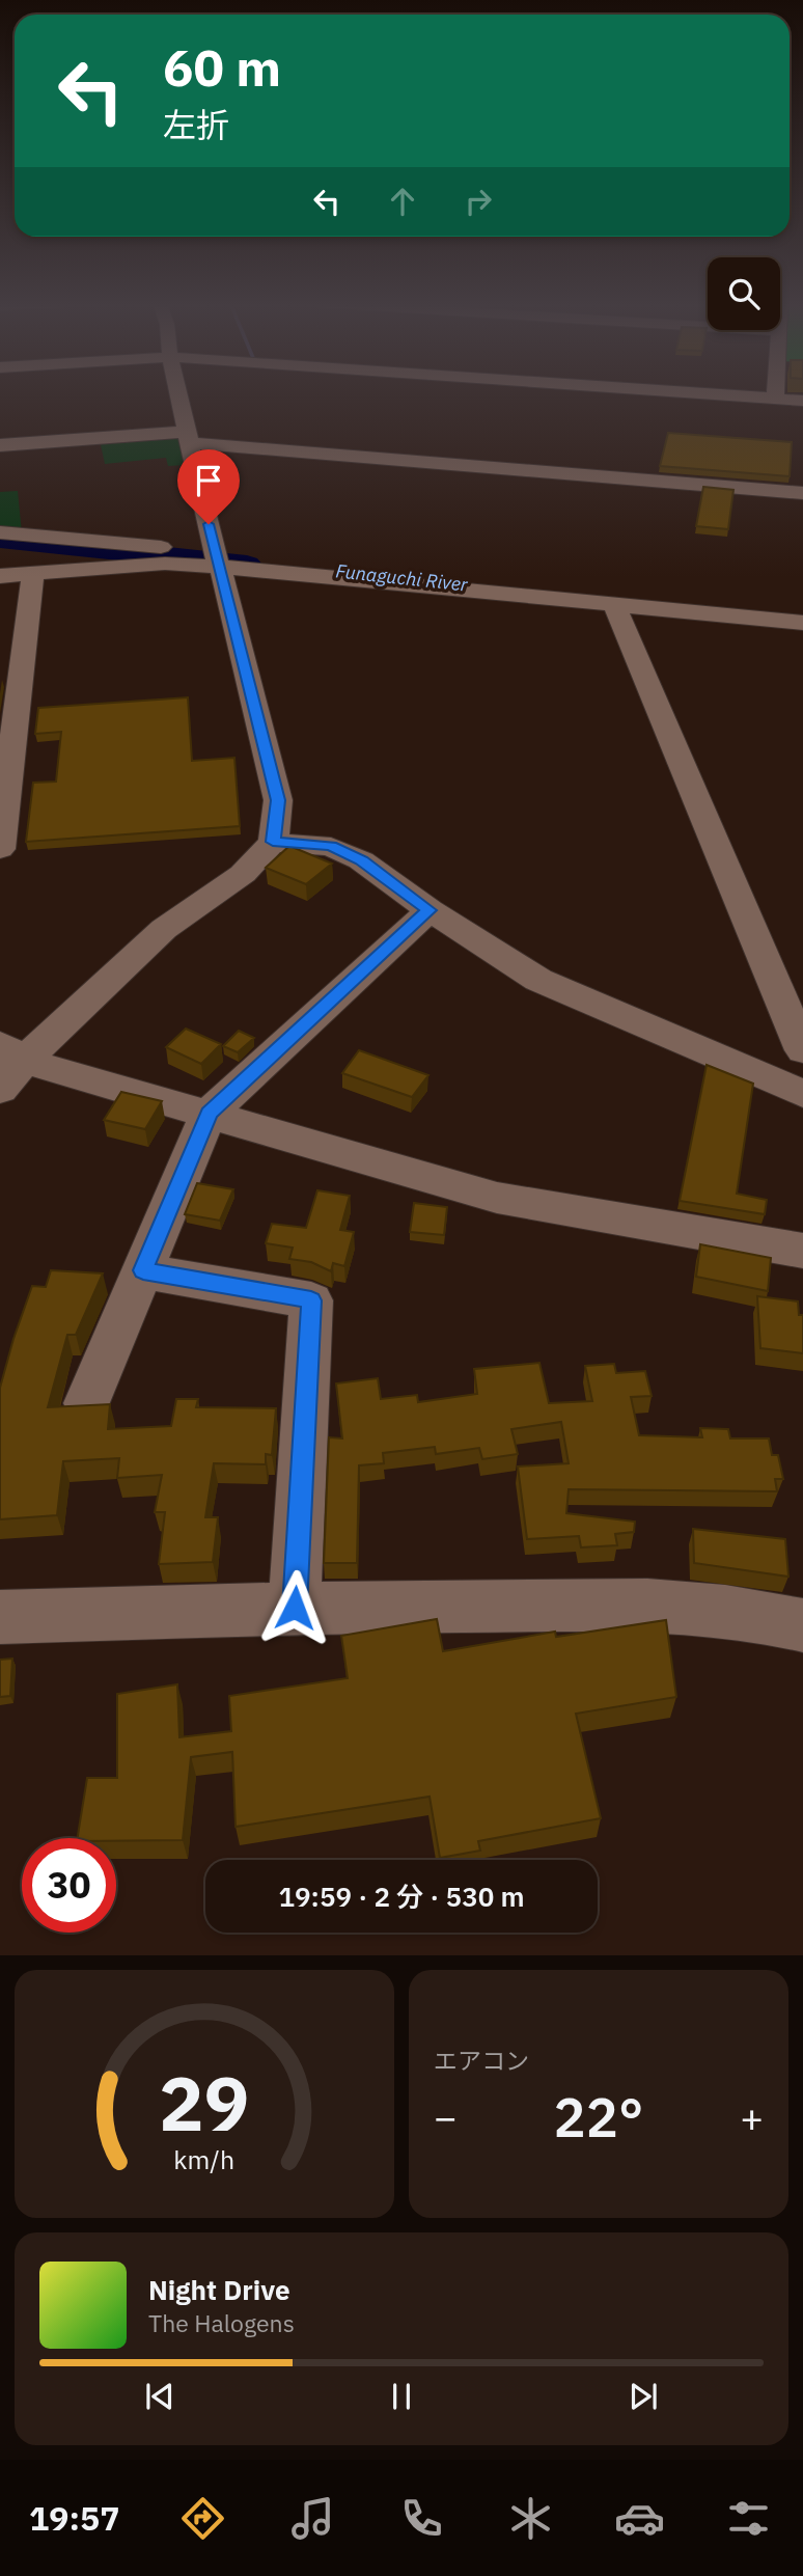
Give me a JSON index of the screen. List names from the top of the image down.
{
  "water": ["Funaguchi River"],
  "page": {
    "turn": ["60 m", "左折"],
    "limit": "30",
    "trip": "19:59 · 2 分 · 530 m",
    "tile": "エアコン",
    "heat": ["−", "22°", "+"],
    "song": ["Night Drive", "The Halogens"],
    "tabs": "19:57",
    "gauge": ["29", "km/h"]
  }
}
